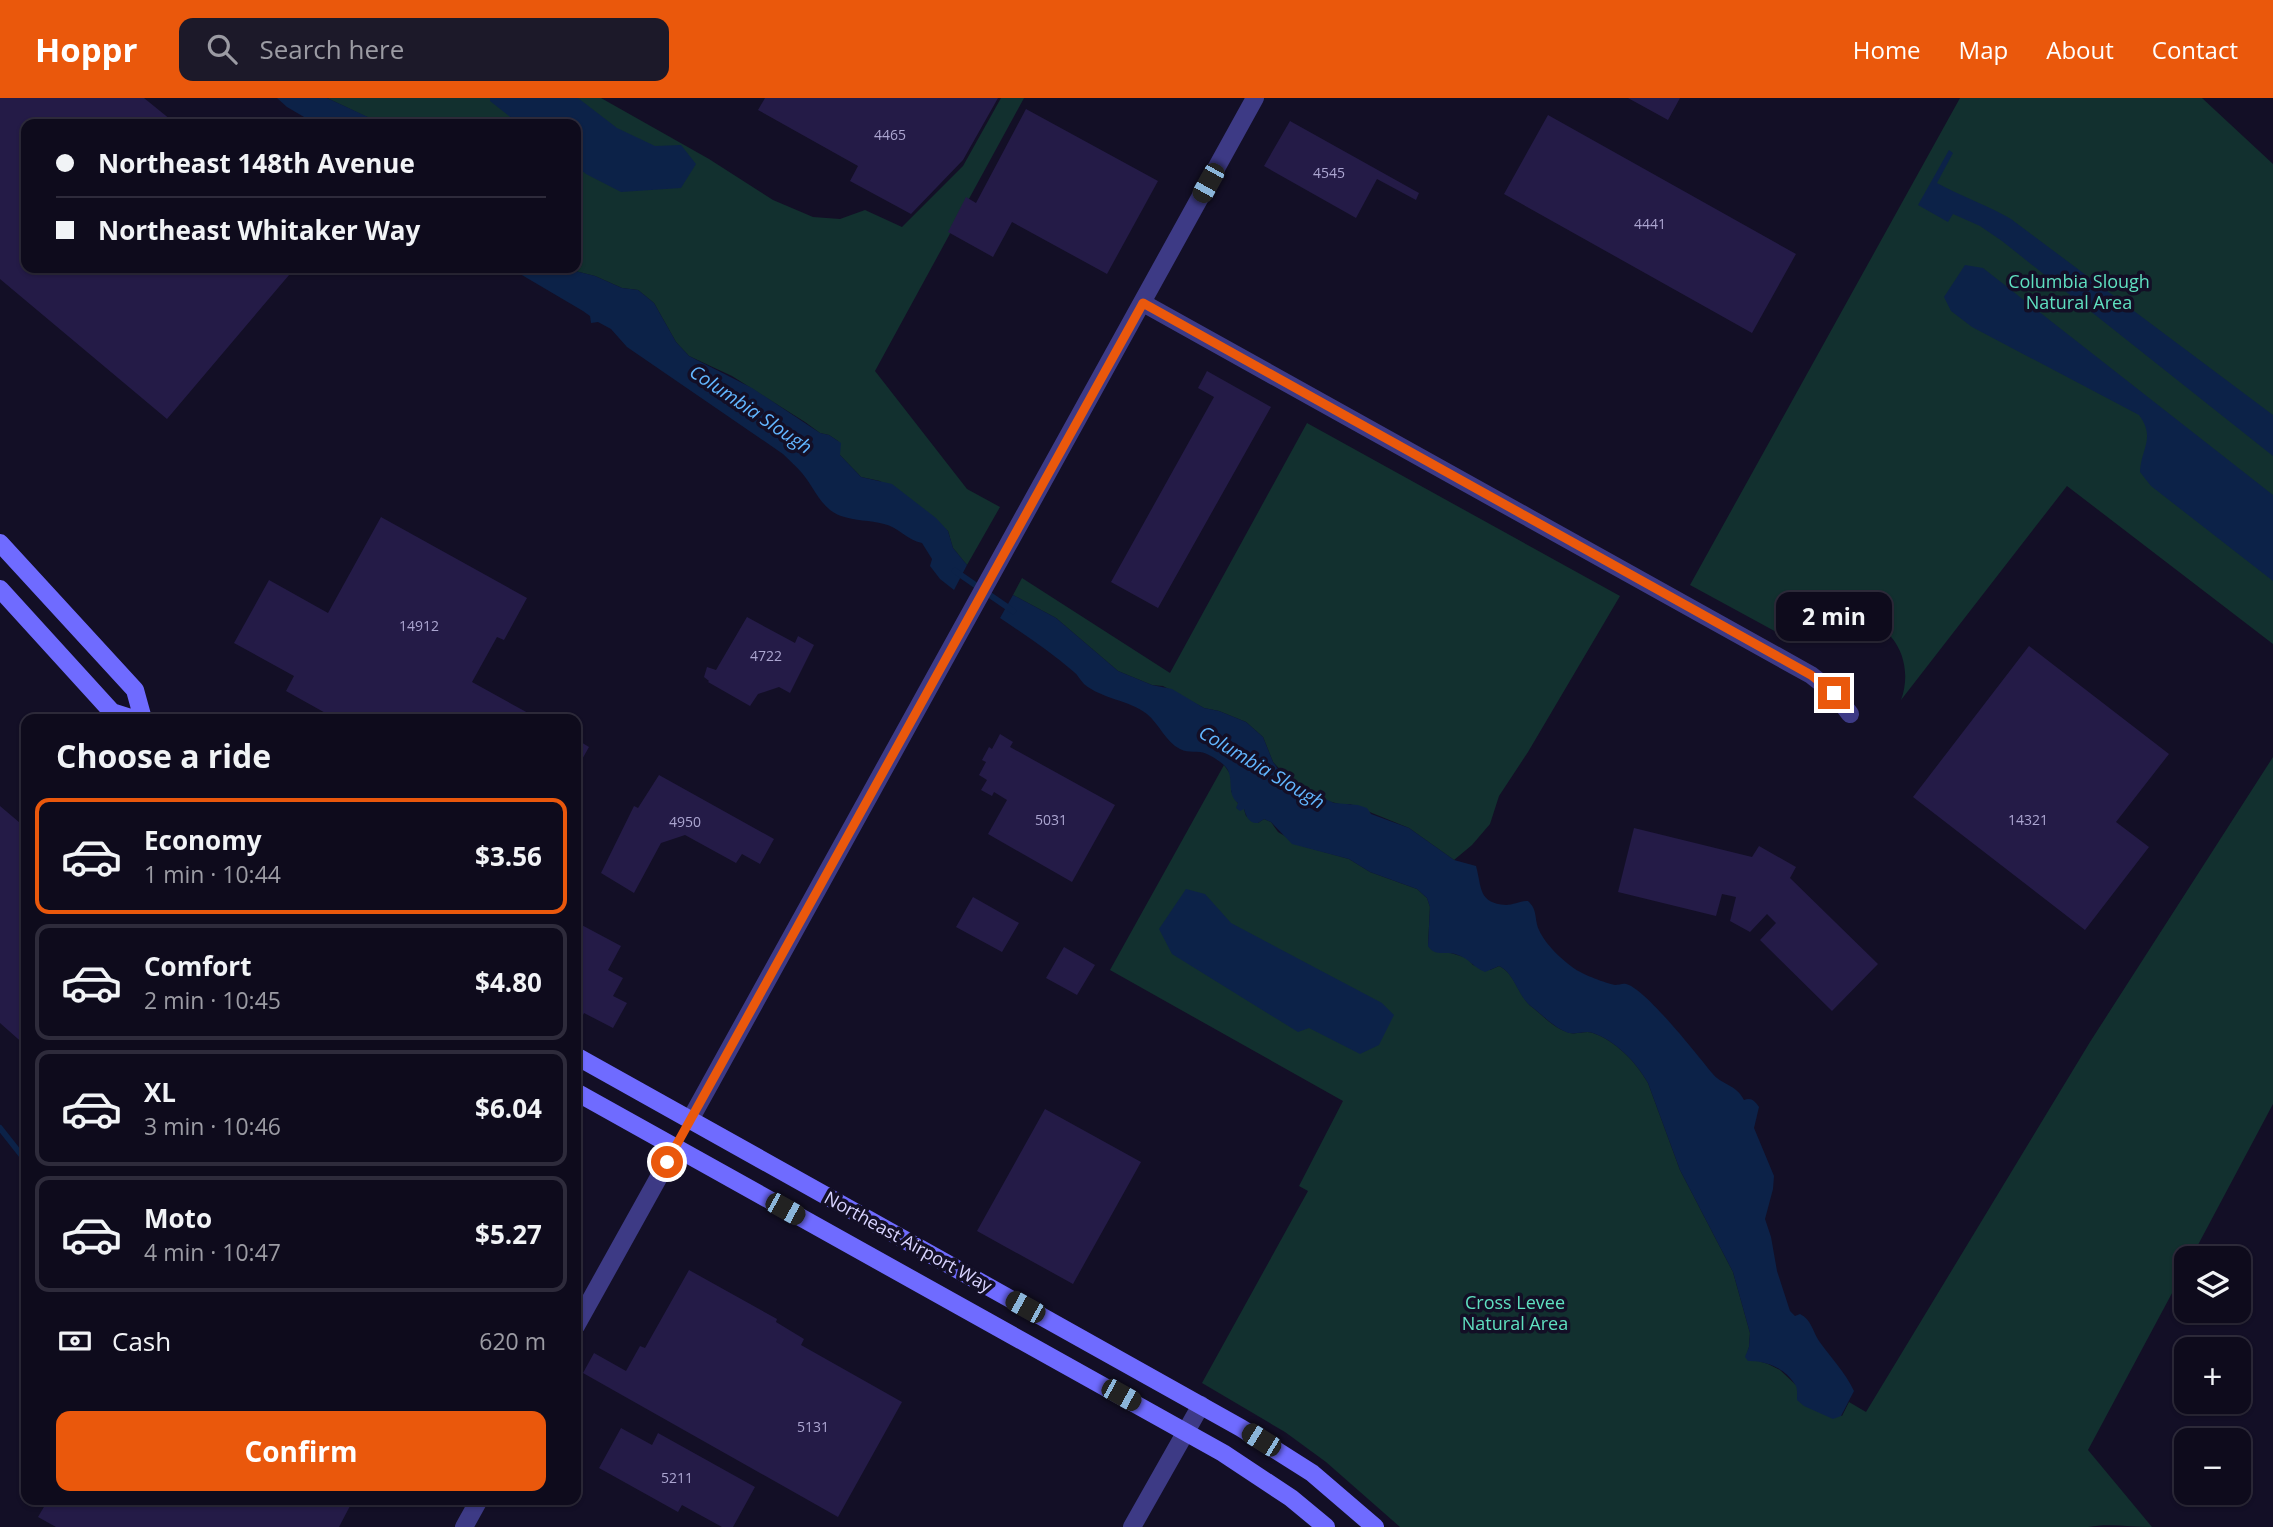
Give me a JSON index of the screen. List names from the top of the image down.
{
  "streets": {
    "main road": ["Northeast Airport Way"]
  },
  "water": ["Columbia Slough"],
  "parks": ["Columbia Slough Natural Area", "Cross Levee Natural Area"],
  "house_numbers": [
    "4465",
    "4545",
    "4441",
    "14912",
    "4722",
    "5031",
    "14321",
    "4950",
    "5131",
    "5211"
  ],
  "page": {
    "header": "Hoppr",
    "search": "Search here",
    "nav": [
      "Home",
      "Map",
      "About",
      "Contact"
    ],
    "banner": ["Northeast 148th Avenue", "Northeast Whitaker Way"],
    "bubble": "2 min",
    "heading": "Choose a ride",
    "list": [
      {
        "name": "Economy",
        "note": "1 min · 10:44",
        "value": "$3.56"
      },
      {
        "name": "Comfort",
        "note": "2 min · 10:45",
        "value": "$4.80"
      },
      {
        "name": "XL",
        "note": "3 min · 10:46",
        "value": "$6.04"
      },
      {
        "name": "Moto",
        "note": "4 min · 10:47",
        "value": "$5.27"
      }
    ],
    "map_buttons": ["+", "−"],
    "pay": ["Cash", "620 m"],
    "buttons": "Confirm"
  }
}
